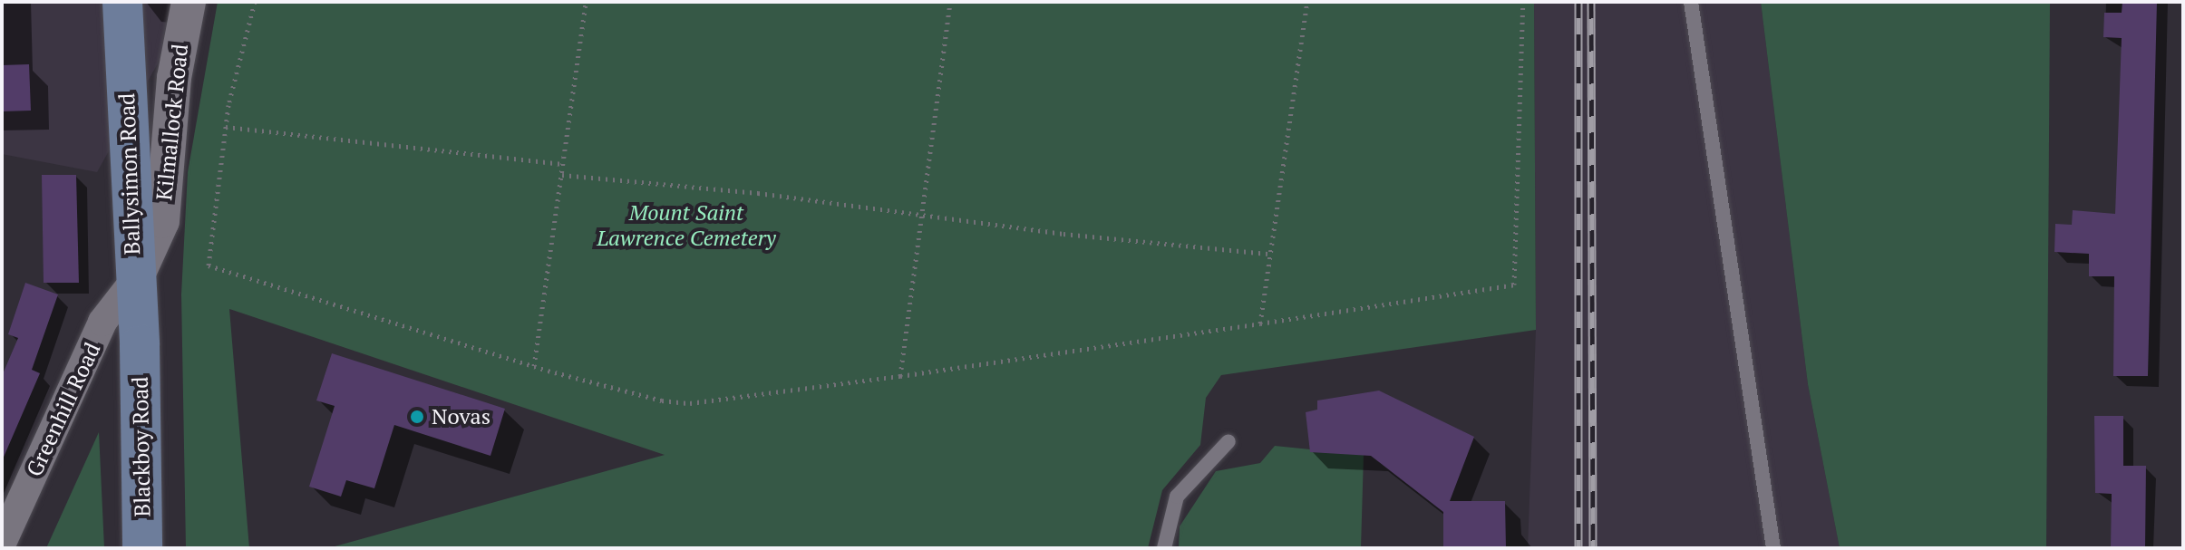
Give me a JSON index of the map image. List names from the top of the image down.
{
  "streets": {
    "main road": ["Ballysimon Road", "Blackboy Road"],
    "street": ["Kilmallock Road", "Greenhill Road"]
  },
  "crossings": [
    ["Kilmallock Road", "Ballysimon Road"],
    ["Kilmallock Road", "Greenhill Road"],
    ["Ballysimon Road", "Greenhill Road"],
    ["Ballysimon Road", "Blackboy Road"]
  ],
  "parks": ["Mount Saint Lawrence Cemetery"],
  "places": ["Novas"]
}
